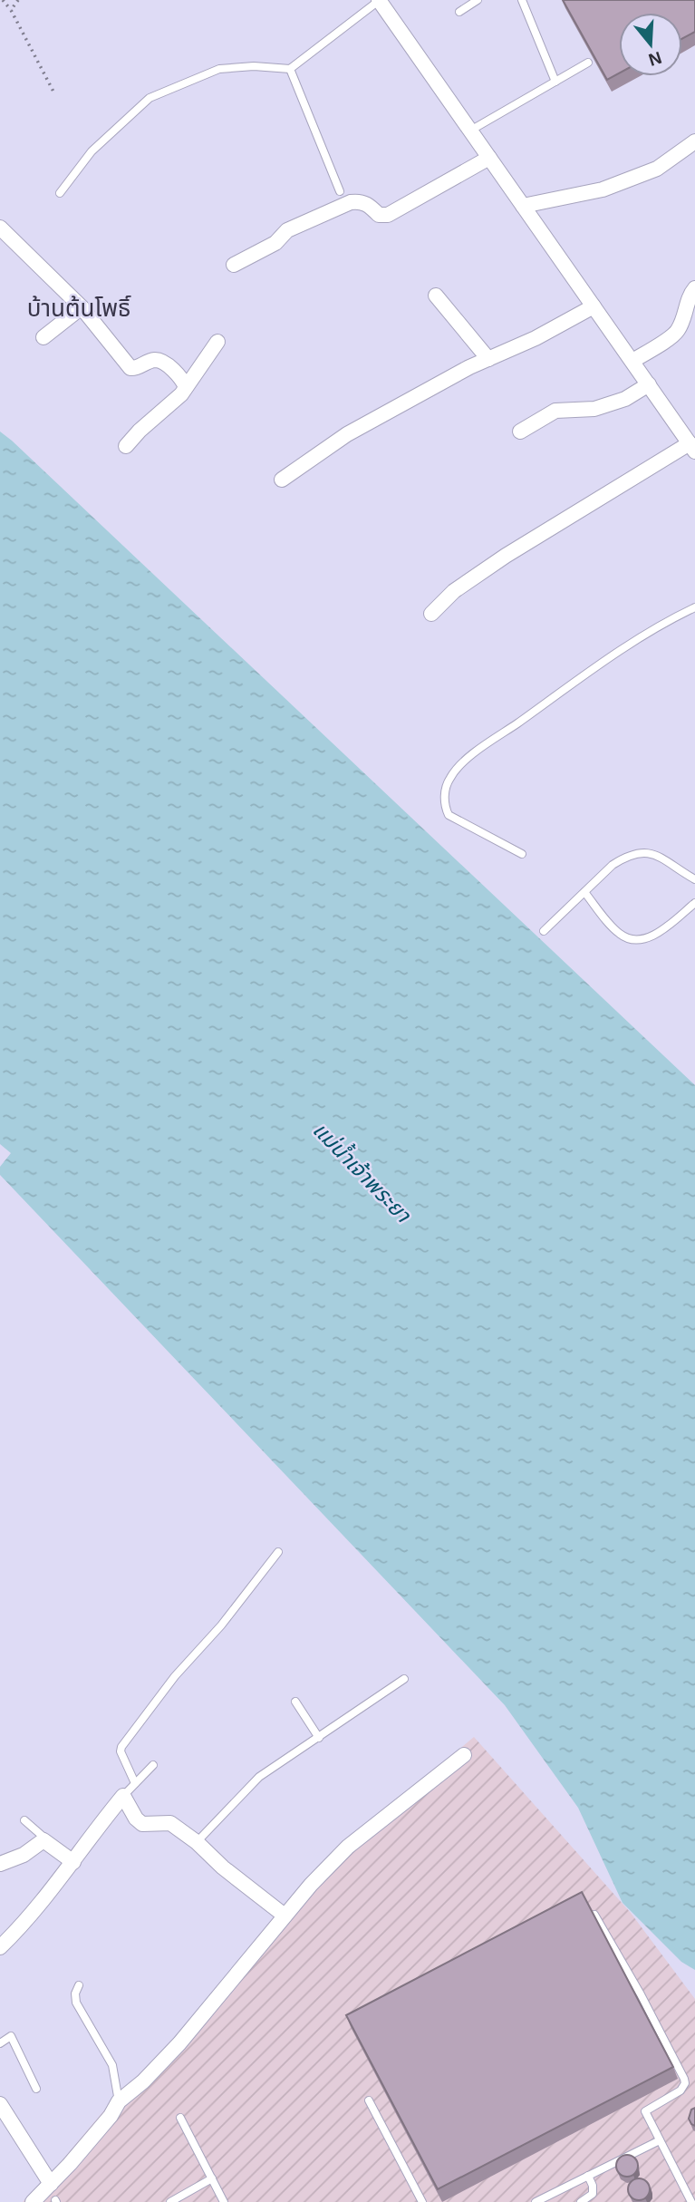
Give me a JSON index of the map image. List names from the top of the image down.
{
  "districts": ["บ้านต้นโพธิ์"],
  "water": ["แม่น้ำเจ้าพระยา"],
  "north": "bottom"
}
